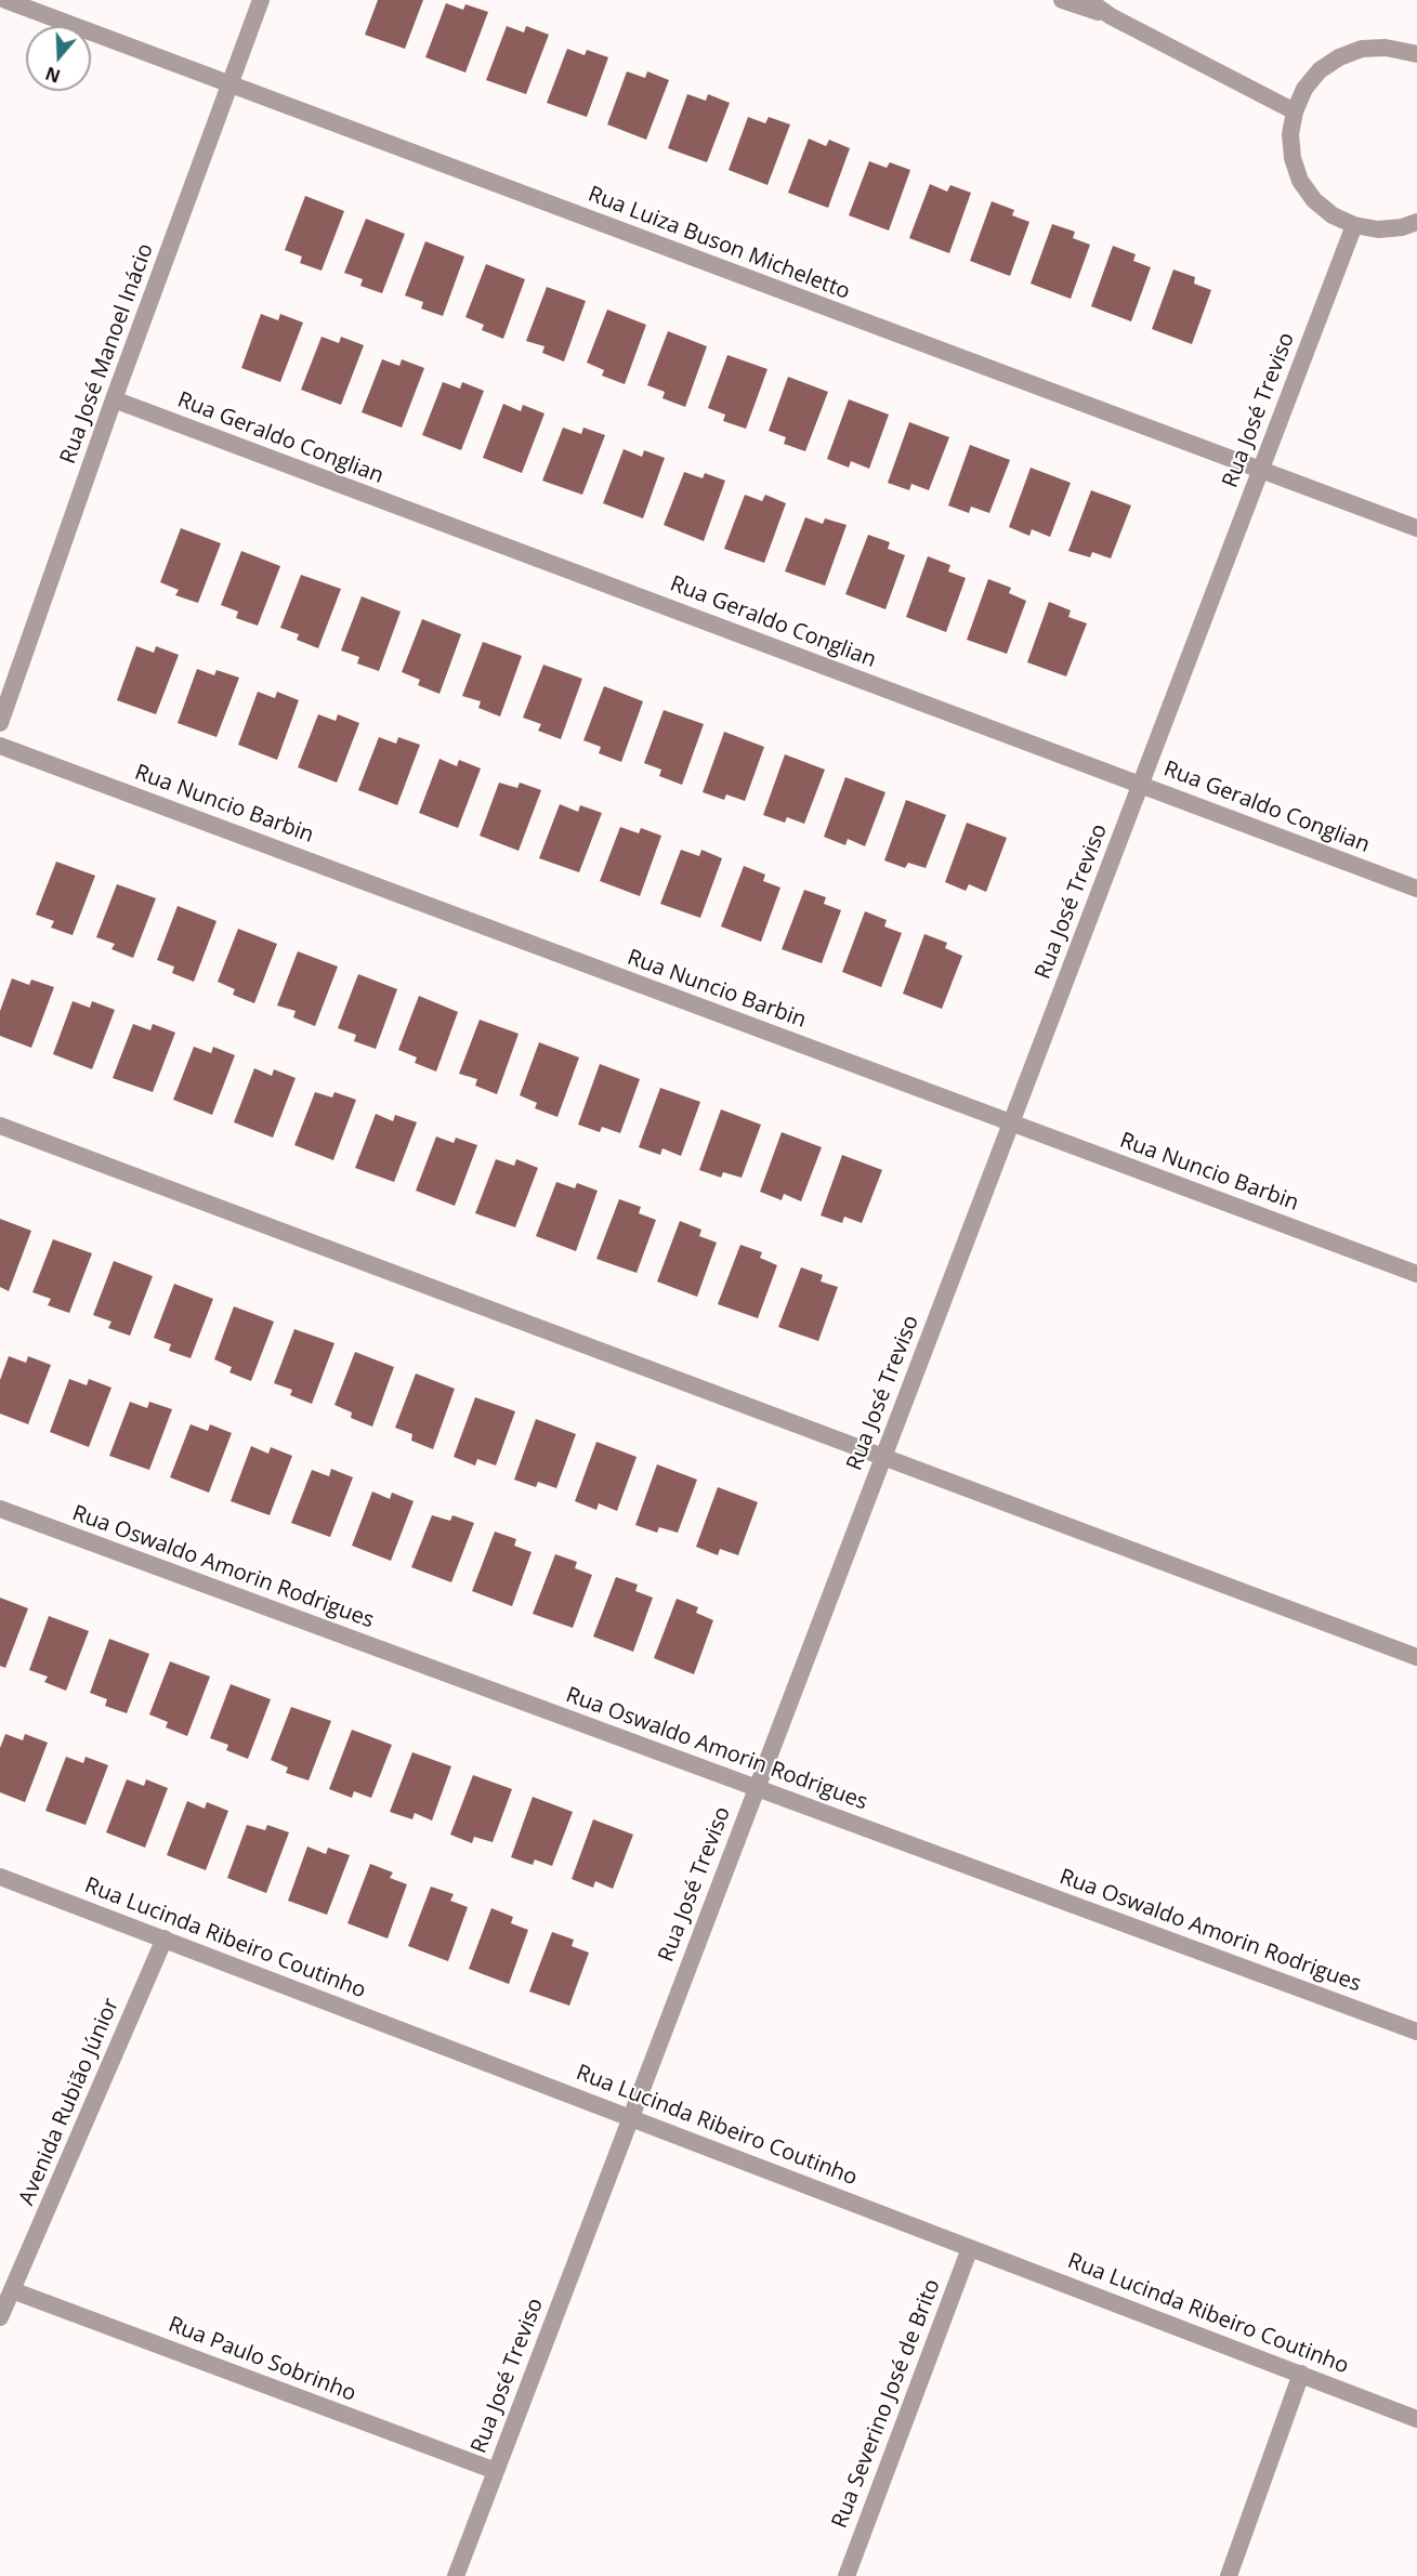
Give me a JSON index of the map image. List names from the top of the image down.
{
  "streets": {
    "street": [
      "Rua Luiza Buson Micheletto",
      "Rua José Manoel Inácio",
      "Rua José Treviso",
      "Rua Geraldo Conglian",
      "Rua Nuncio Barbin",
      "Rua Oswaldo Amorin Rodrigues",
      "Rua Lucinda Ribeiro Coutinho",
      "Avenida Rubião Júnior",
      "Rua Paulo Sobrinho",
      "Rua Severino José de Brito"
    ]
  },
  "crossings": [
    ["Rua Luiza Buson Micheletto", "Rua José Manoel Inácio"],
    ["Rua Luiza Buson Micheletto", "Rua José Treviso"],
    ["Rua José Manoel Inácio", "Rua Geraldo Conglian"],
    ["Rua José Treviso", "Rua Geraldo Conglian"],
    ["Rua José Treviso", "Rua Nuncio Barbin"],
    ["Rua José Treviso", "Rua Oswaldo Amorin Rodrigues"],
    ["Rua José Treviso", "Rua Lucinda Ribeiro Coutinho"],
    ["Rua José Treviso", "Rua Paulo Sobrinho"],
    ["Rua Lucinda Ribeiro Coutinho", "Avenida Rubião Júnior"],
    ["Rua Lucinda Ribeiro Coutinho", "Rua Severino José de Brito"],
    ["Avenida Rubião Júnior", "Rua Paulo Sobrinho"]
  ],
  "north": "bottom"
}
